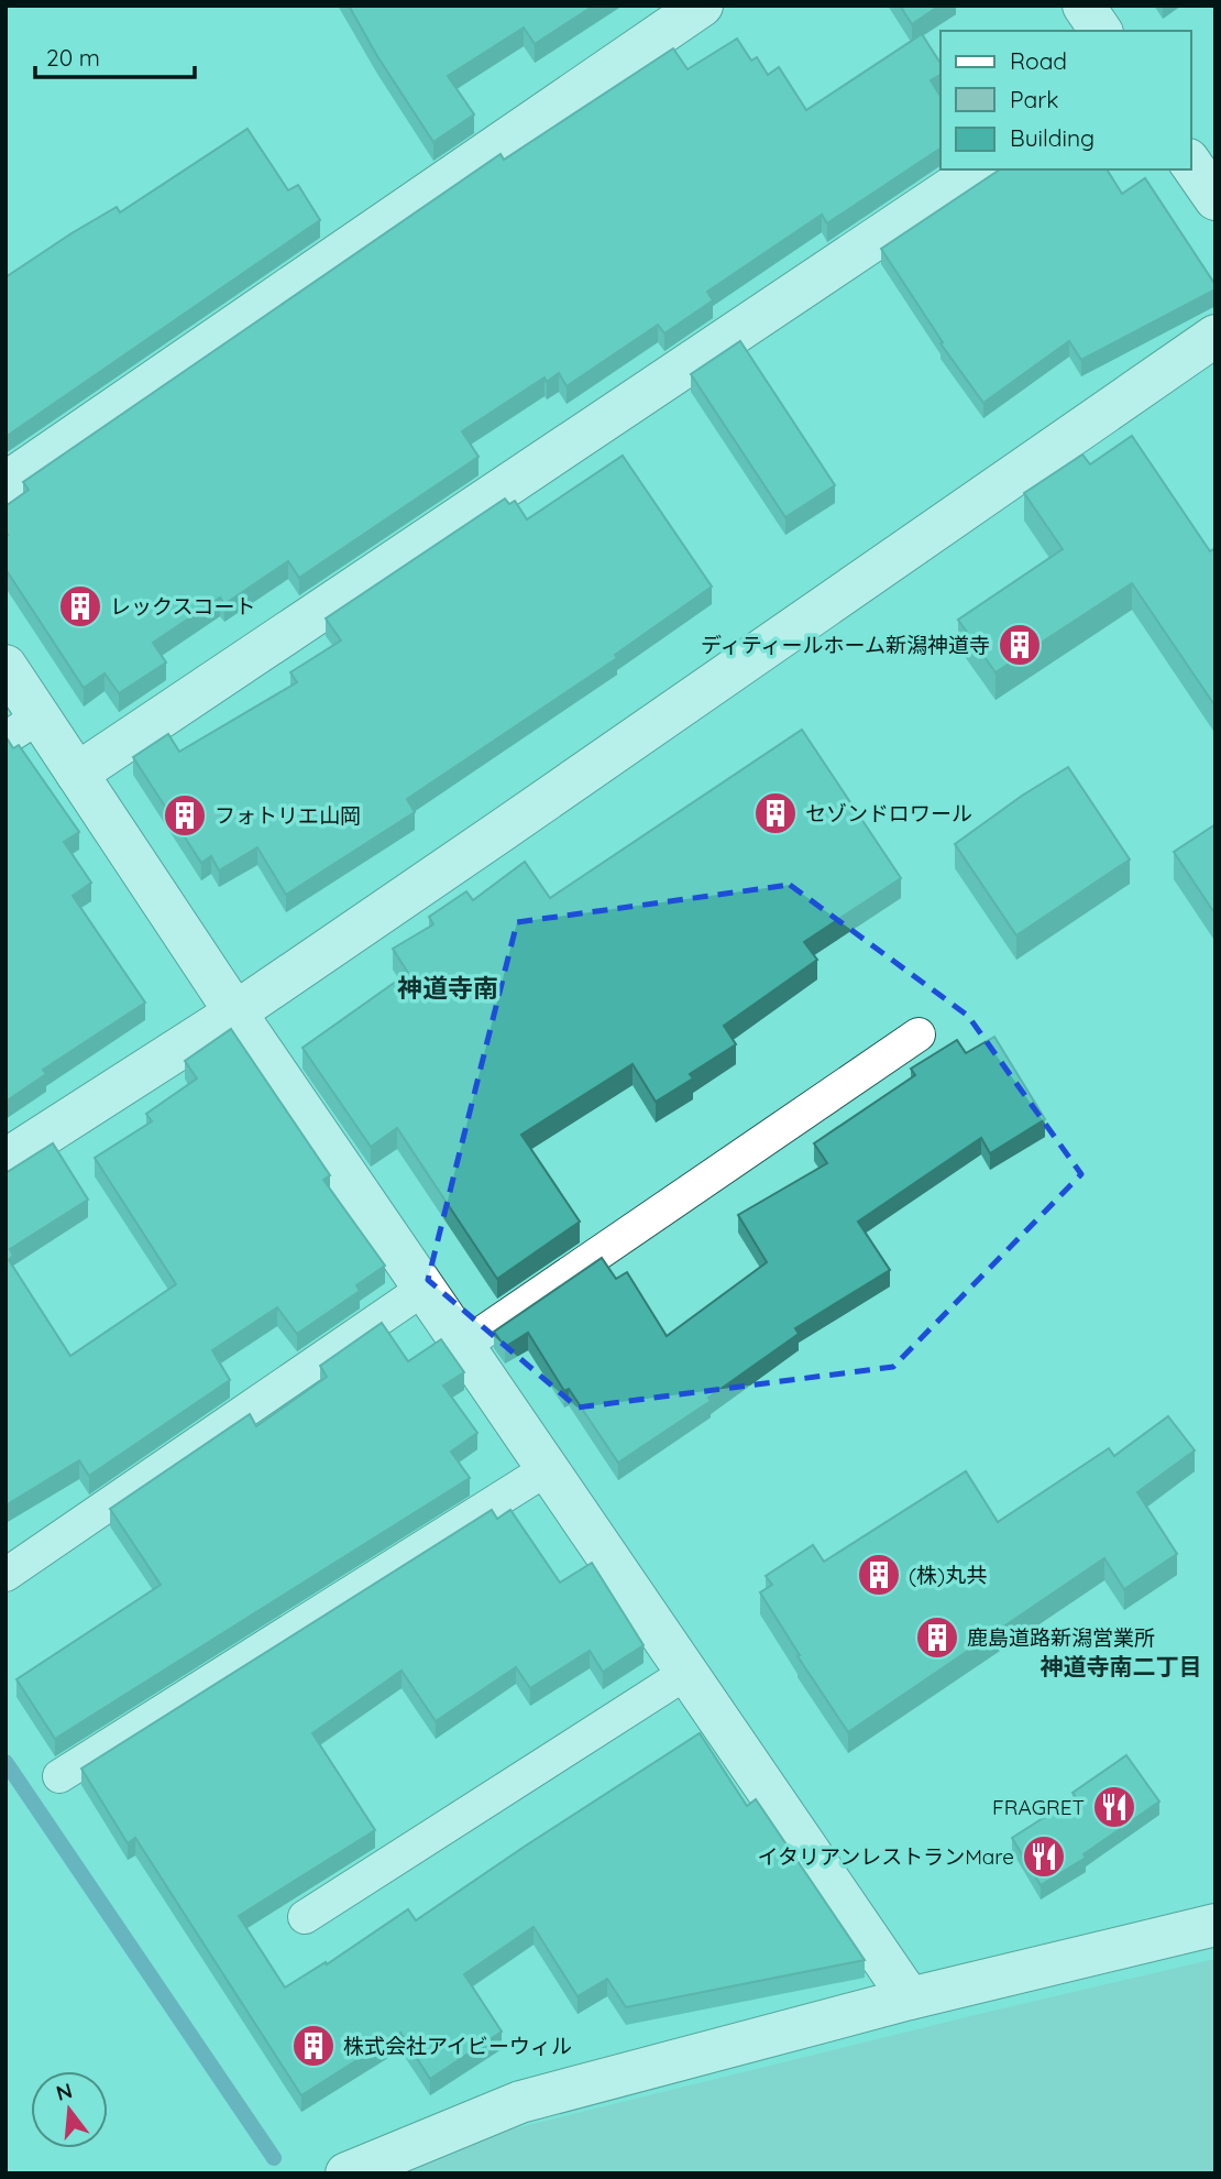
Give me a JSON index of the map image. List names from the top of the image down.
{
  "districts": ["神道寺南", "神道寺南二丁目"],
  "places": {
    "building": [
      "レックスコート",
      "ディティールホーム新潟神道寺",
      "セゾンドロワール",
      "フォトリエ山岡",
      "(株)丸共",
      "鹿島道路新潟営業所",
      "株式会社アイビーウィル"
    ],
    "restaurant": ["FRAGRET", "イタリアンレストランMare"]
  },
  "legend": ["Road", "Park", "Building"],
  "scale_bar": "20 m",
  "north": "top"
}
